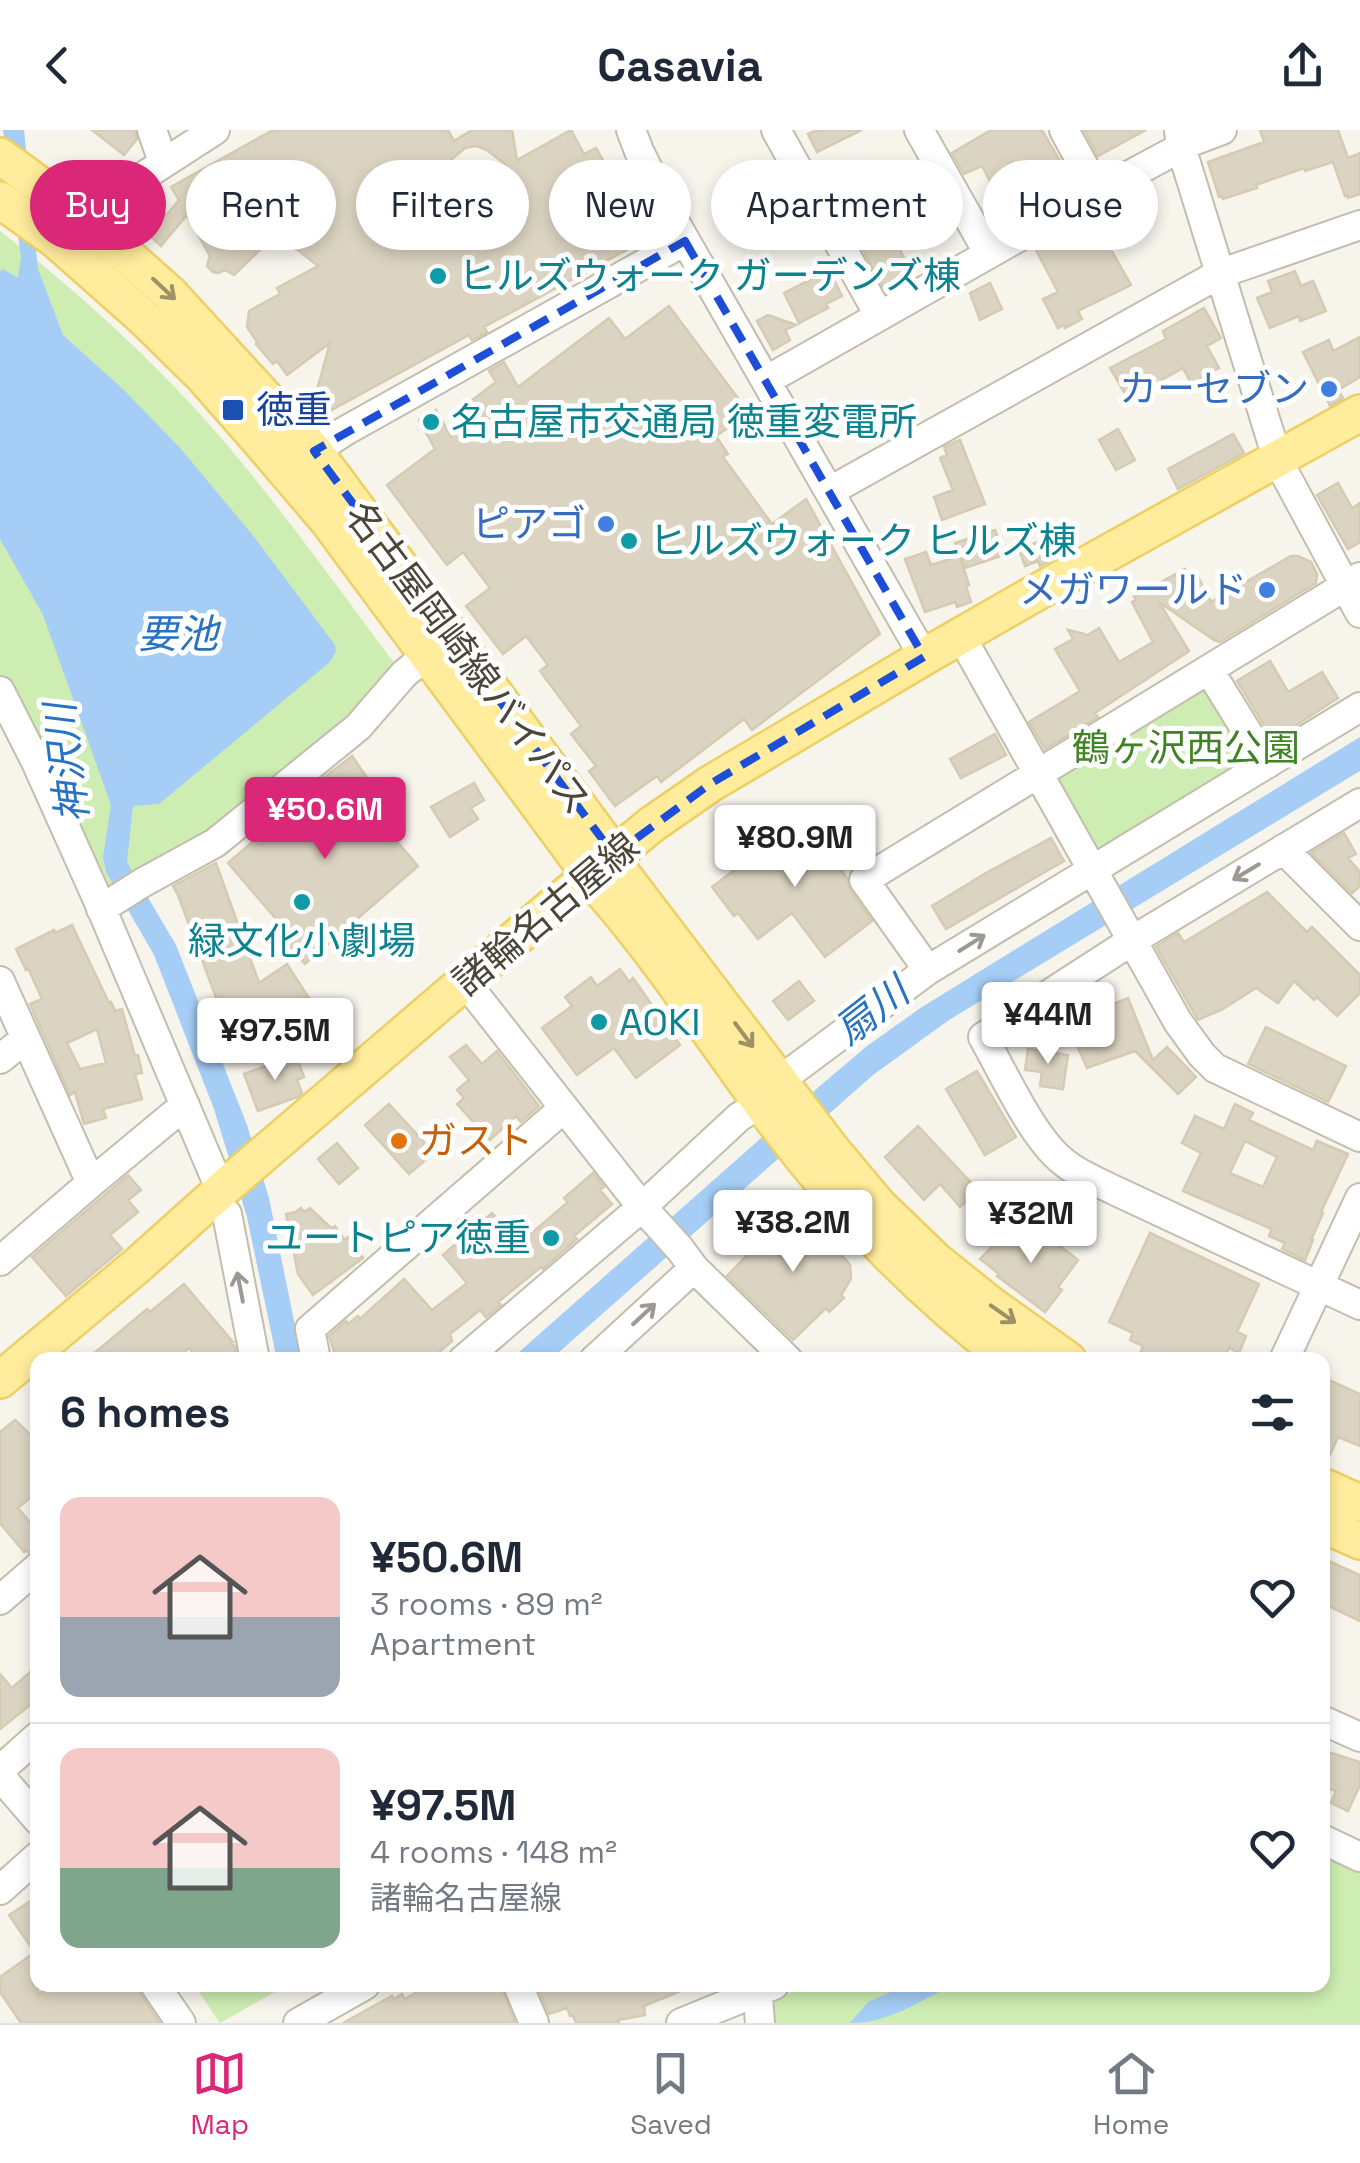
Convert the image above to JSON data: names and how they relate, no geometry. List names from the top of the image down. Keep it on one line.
{"streets":{"main road":["名古屋岡崎線バイパス","諸輪名古屋線"]},"crossings":[["名古屋岡崎線バイパス","諸輪名古屋線"]],"water":["要池","神沢川","扇川"],"parks":["鶴ヶ沢西公園"],"places":{"other":["ヒルズウォーク ガーデンズ棟","カーセブン","名古屋市交通局 徳重変電所","ピアゴ","ヒルズウォーク ヒルズ棟","メガワールド","緑文化小劇場","AOKI","ガスト","ユートピア徳重"],"transit":["徳重"]},"page":{"header":"Casavia","chip":["Buy","Rent","Filters","New","Apartment","House"],"price":["¥50.6M","¥80.9M","¥44M","¥97.5M","¥32M","¥38.2M"],"heading":"6 homes","list":[{"name":"¥50.6M","note":"3 rooms · 89 m² · Apartment"},{"name":"¥97.5M","note":"4 rooms · 148 m² · 諸輪名古屋線"}],"tabs":["Map","Saved","Home"]}}
